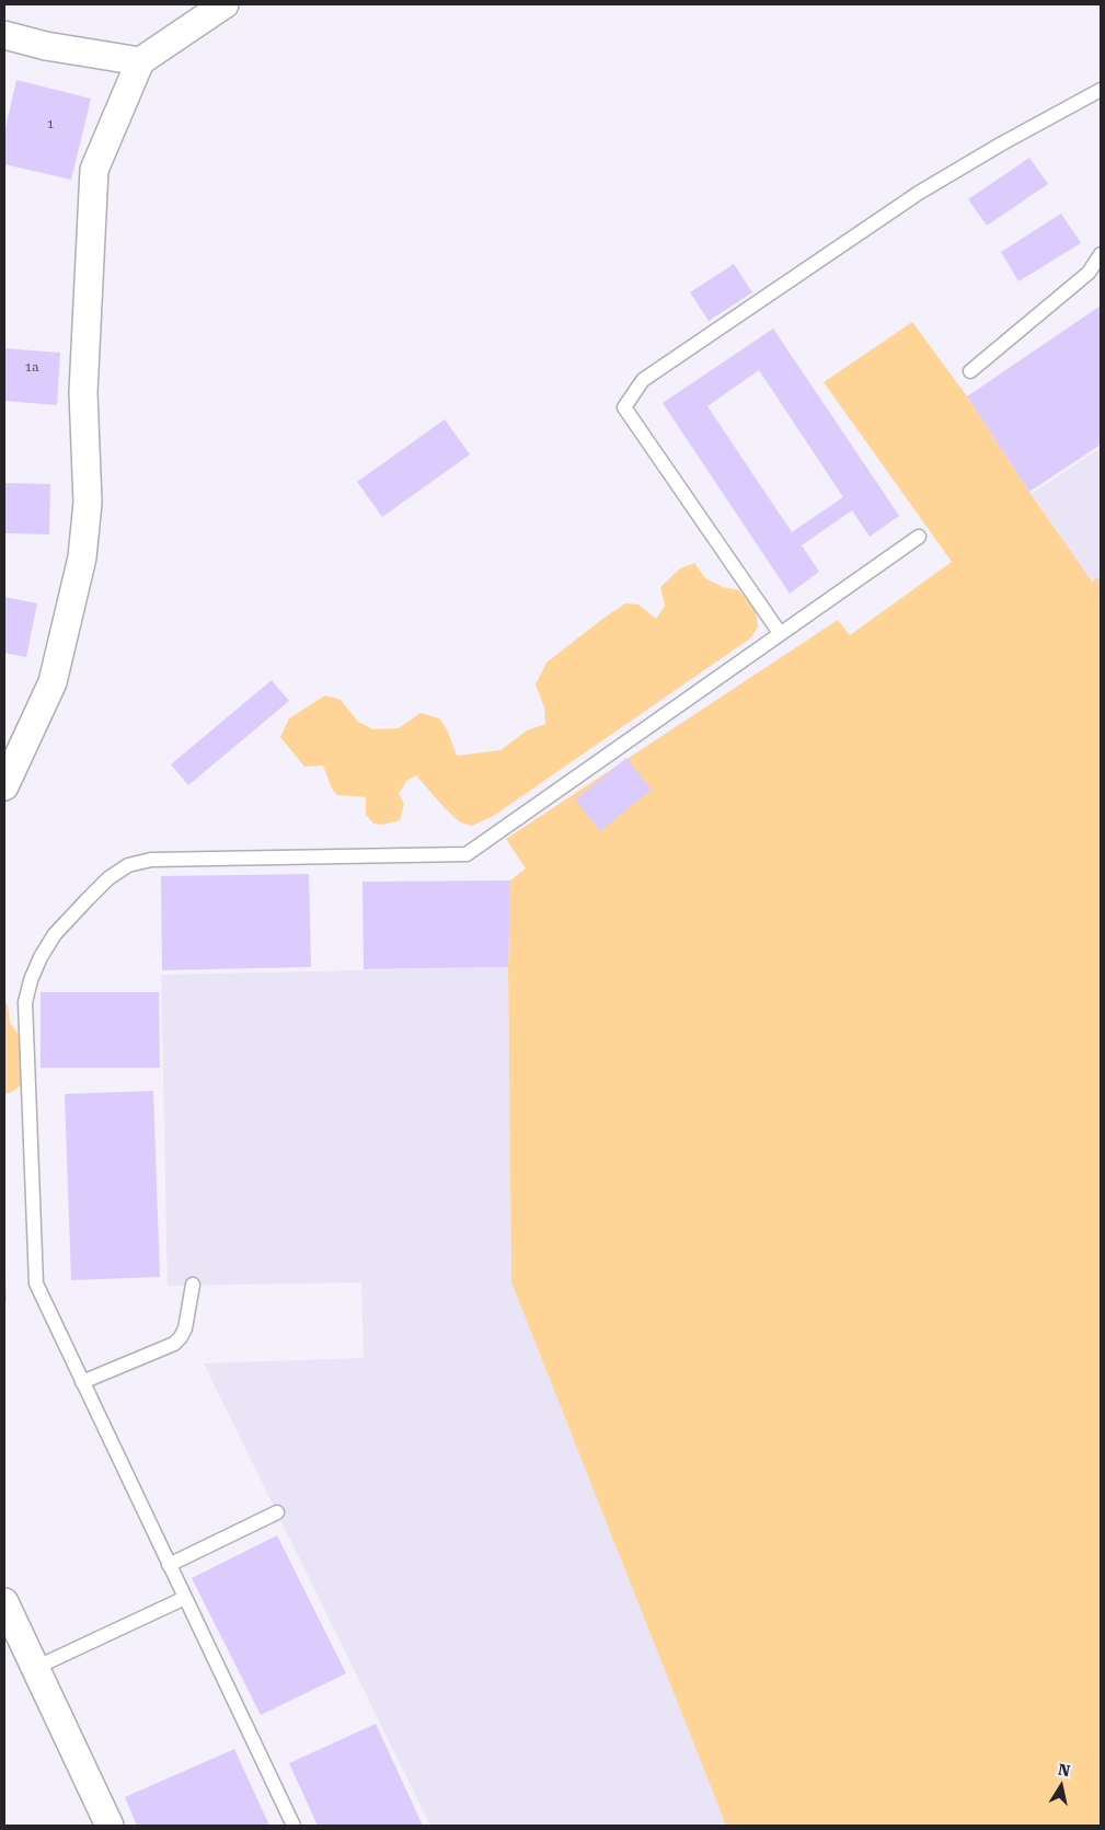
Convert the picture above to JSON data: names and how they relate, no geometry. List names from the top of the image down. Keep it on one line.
{"house_numbers":["1","1a"],"north":"top"}
